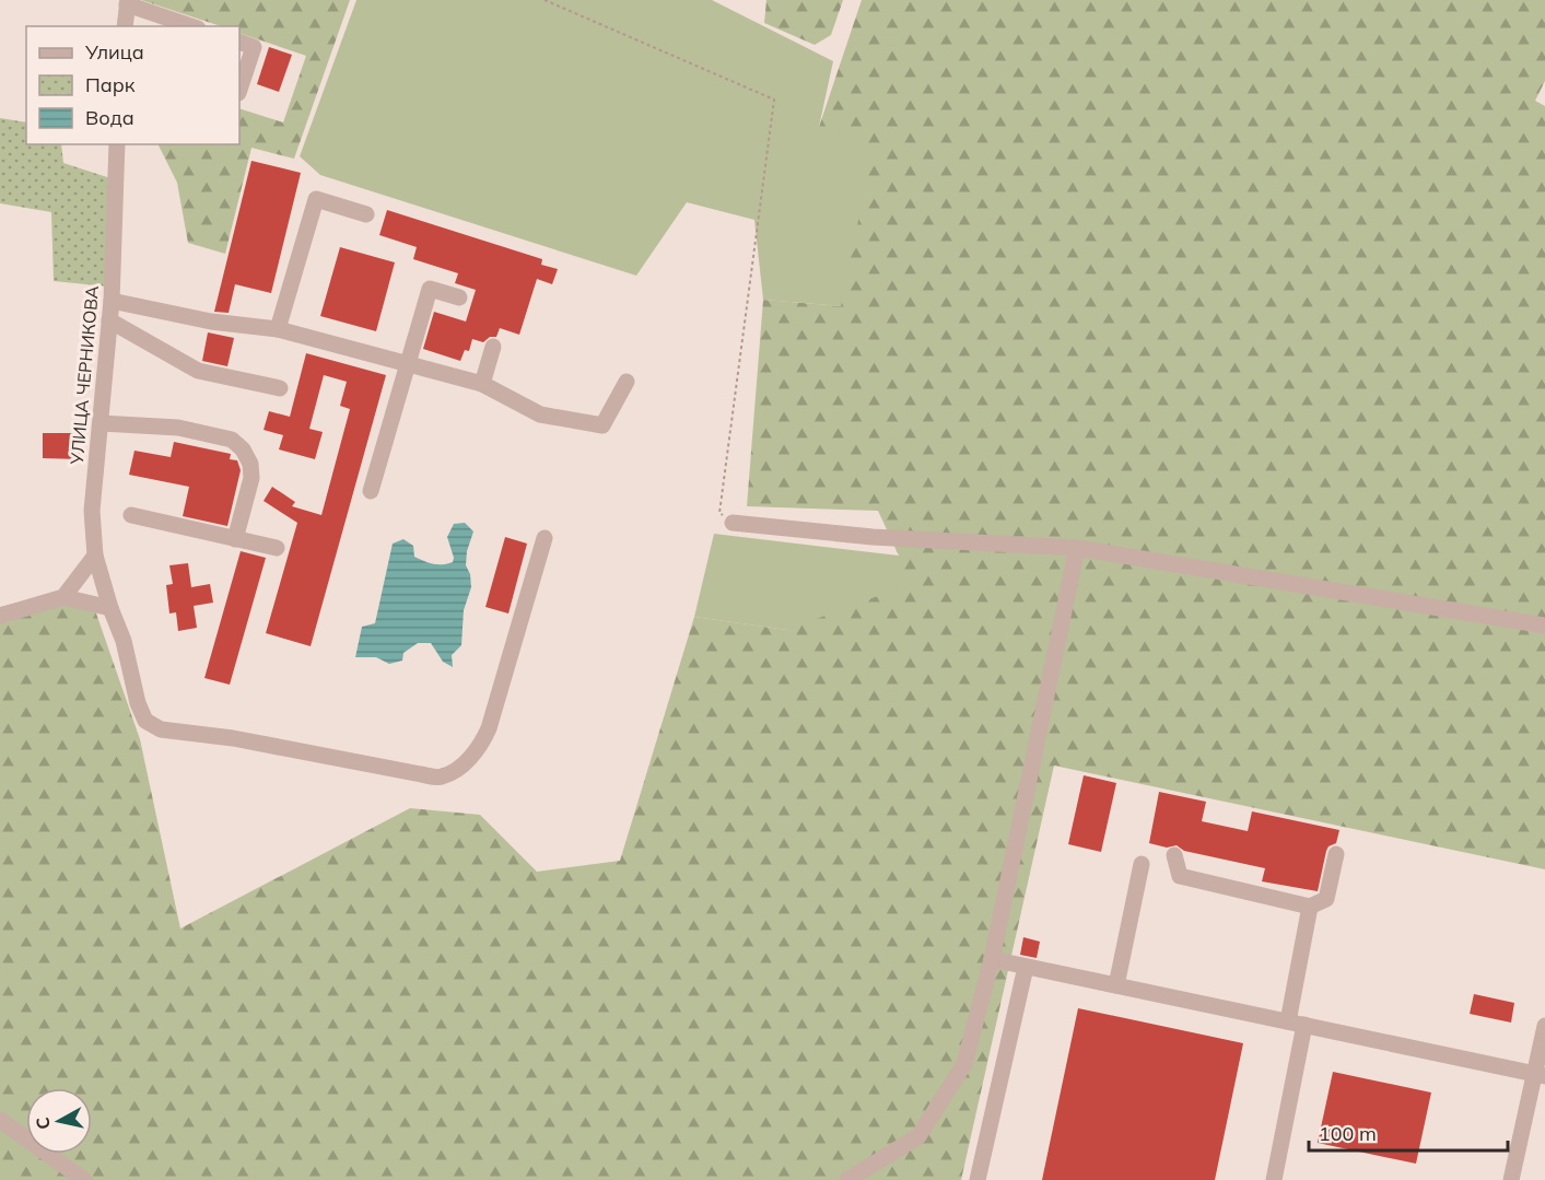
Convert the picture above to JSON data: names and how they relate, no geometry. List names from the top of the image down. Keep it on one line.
{"streets":{"street":["УЛИЦА ЧЕРНИКОВА"]},"legend":["Улица","Парк","Вода"],"scale_bar":"100 m","north":"left"}
